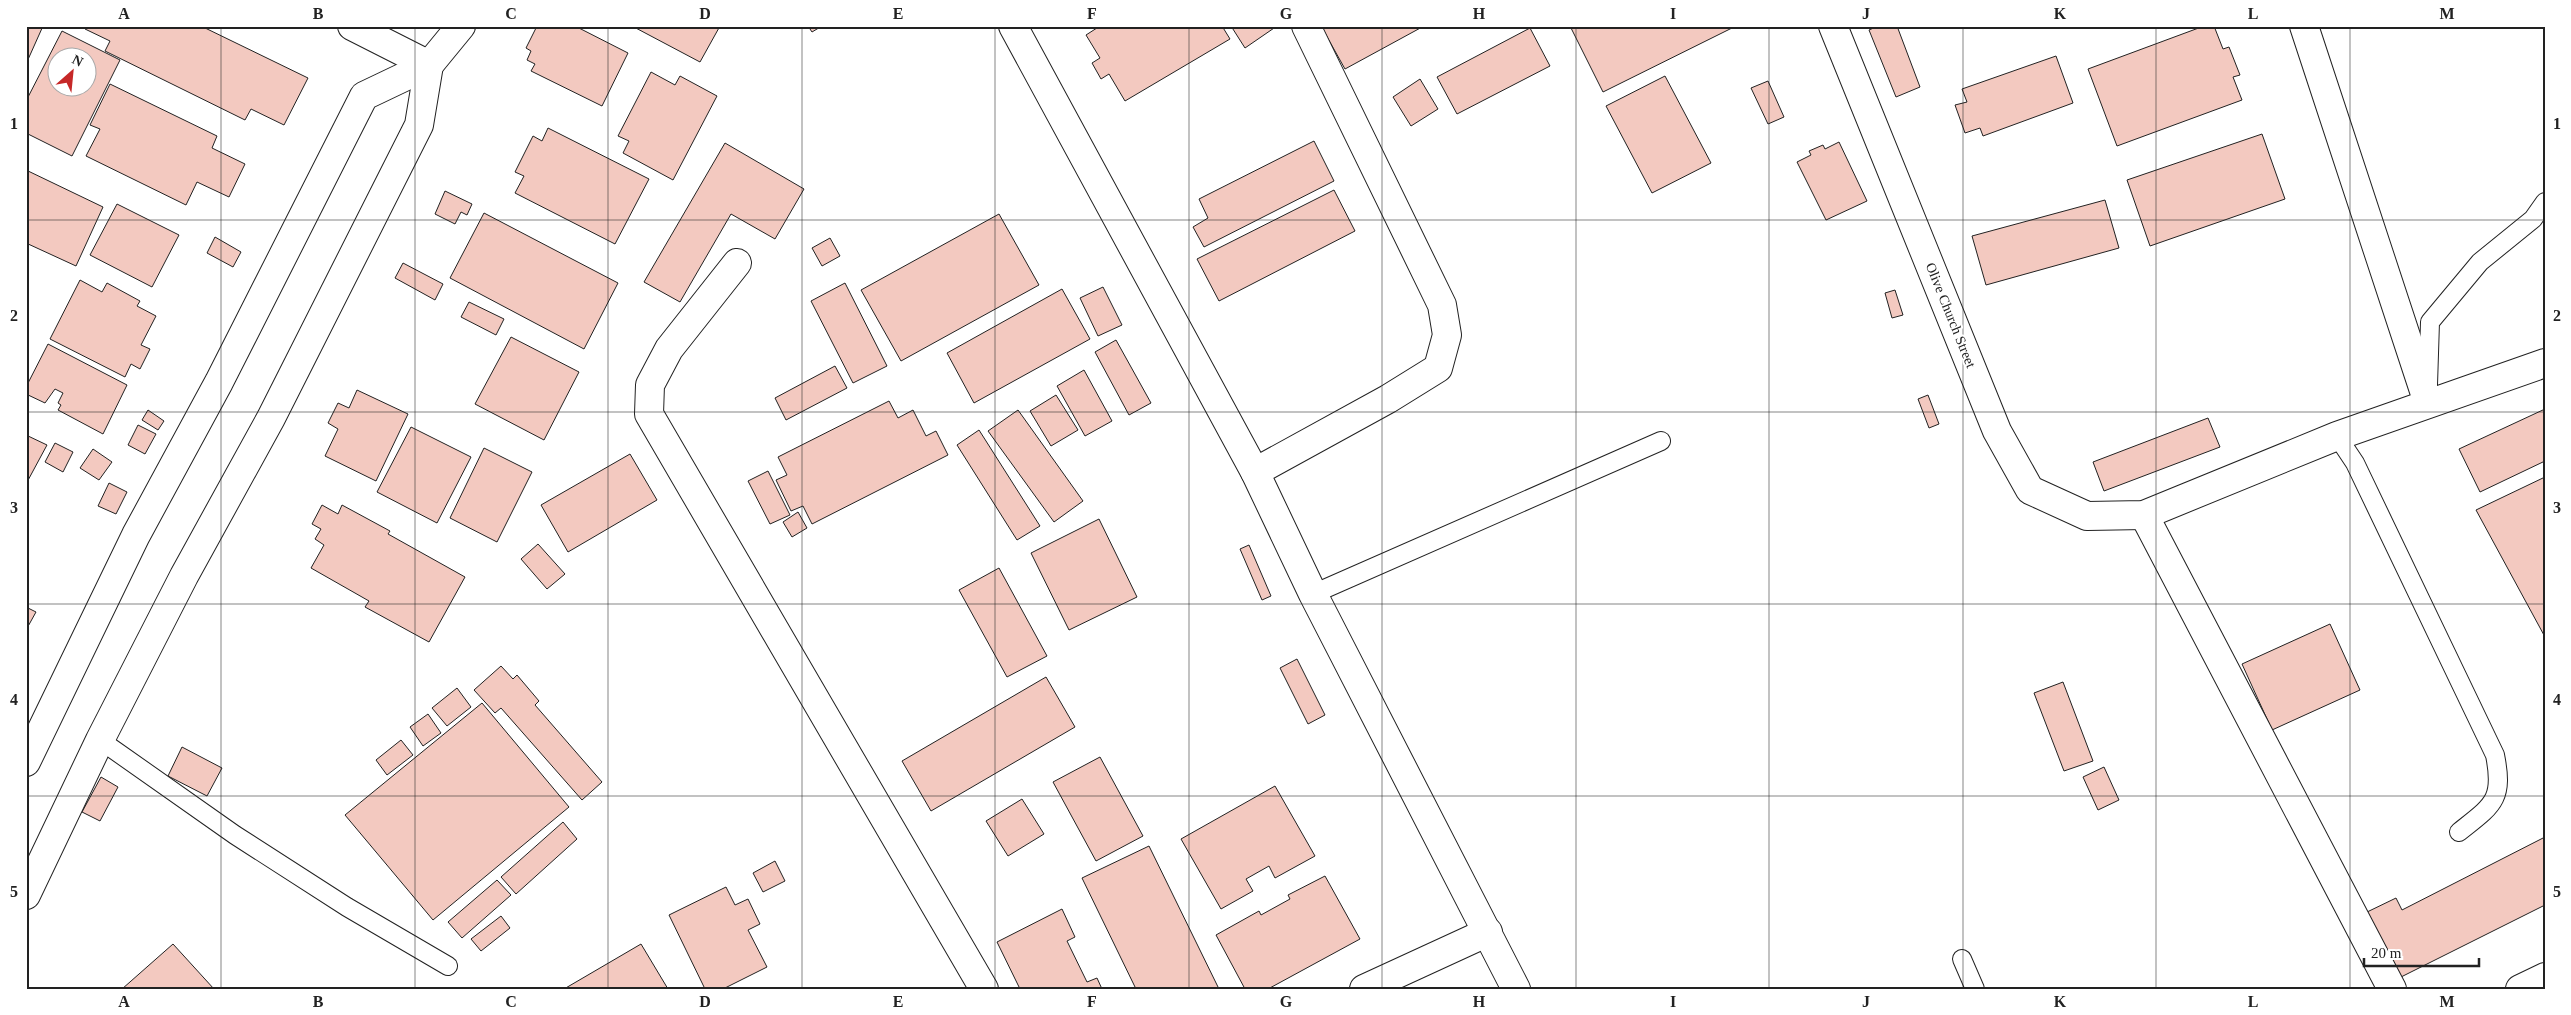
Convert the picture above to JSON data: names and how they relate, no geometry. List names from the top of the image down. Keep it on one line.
{"streets":{"street":["Olive Church Street"]},"scale_bar":"20 m","north":"top right","grid":{"columns":["A","B","C","D","E","F","G","H","I","J","K","L","M"],"rows":["1","2","3","4","5"]}}
